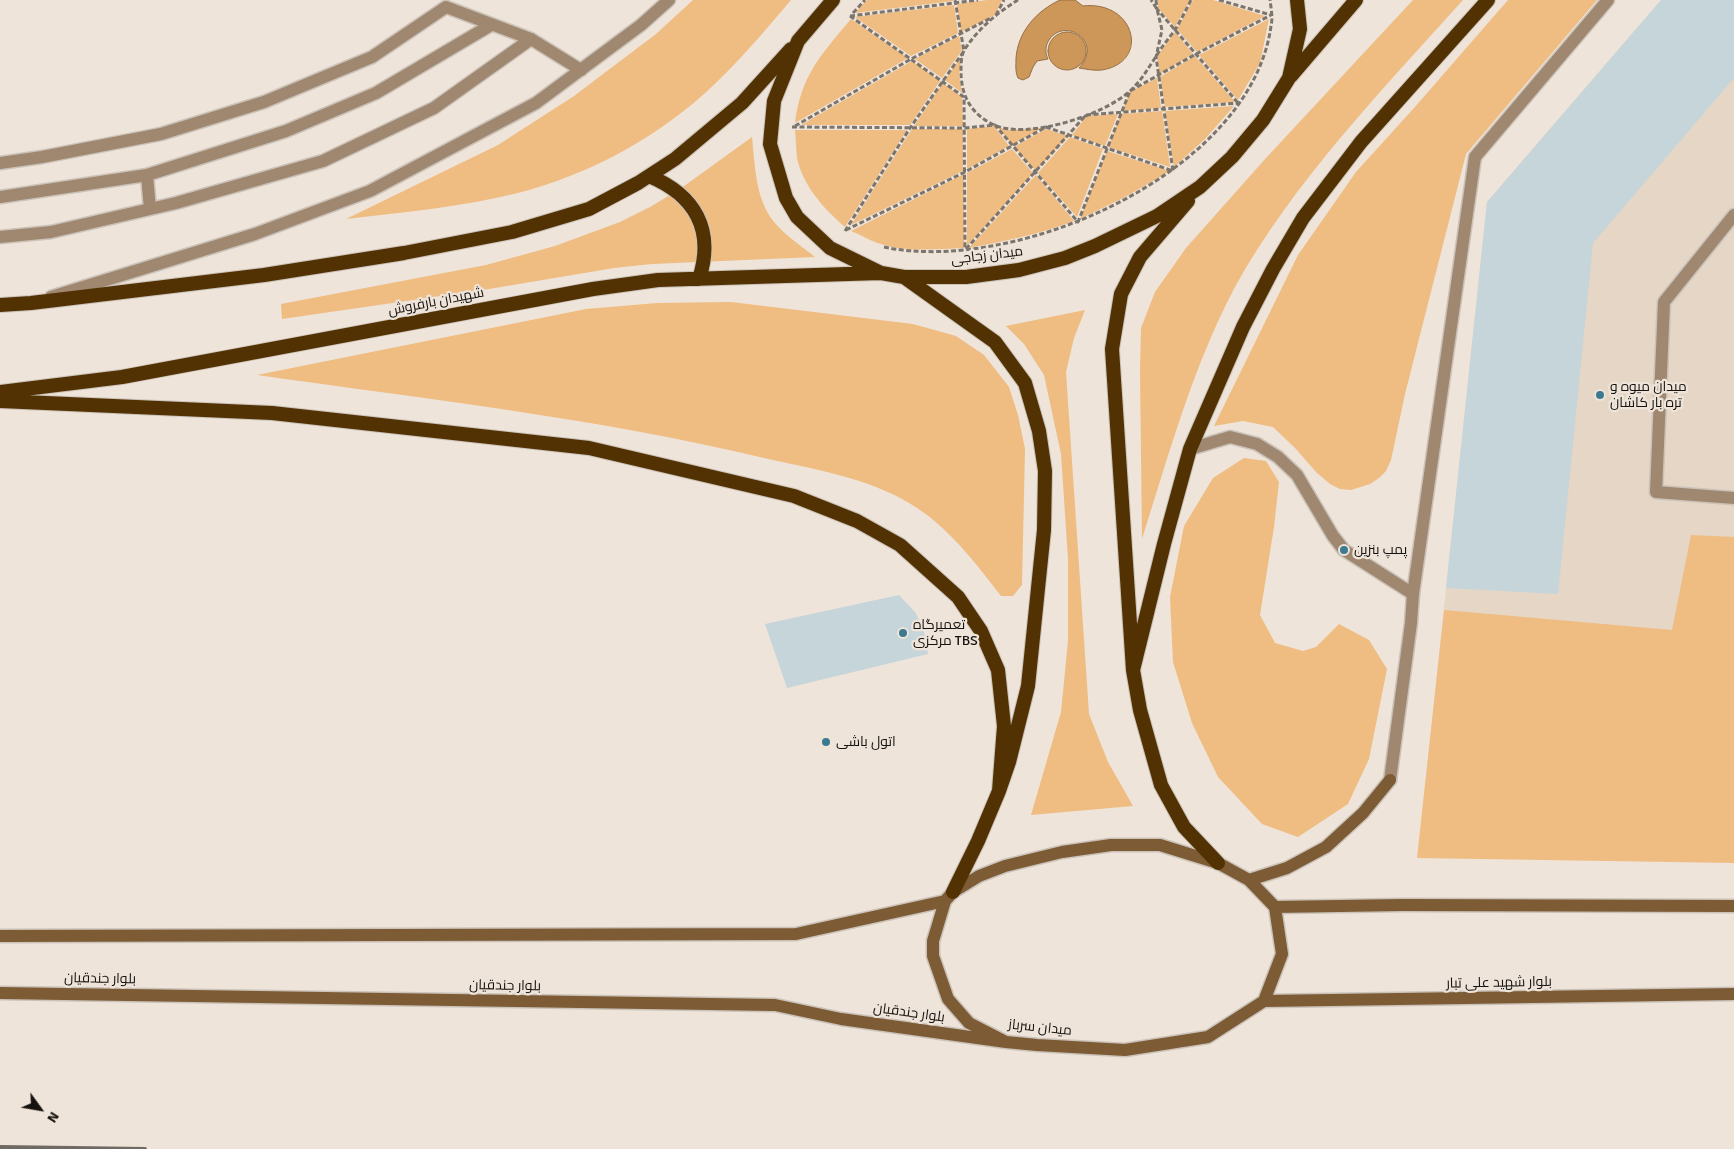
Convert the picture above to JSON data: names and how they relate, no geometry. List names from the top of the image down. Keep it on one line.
{"streets":{"highway":["میدان زجاجی","شهیدان بارفروش"],"main road":["بلوار جندقیان","بلوار شهید علی تبار","میدان سرباز"]},"crossings":[["میدان زجاجی","شهیدان بارفروش"],["بلوار جندقیان","میدان سرباز"],["بلوار شهید علی تبار","میدان سرباز"]],"places":["میدان میوه و تره بار کاشان","پمپ بنزین","تعمیرگاه مرکزی TBS","اتول باشی"],"north":"bottom right"}
